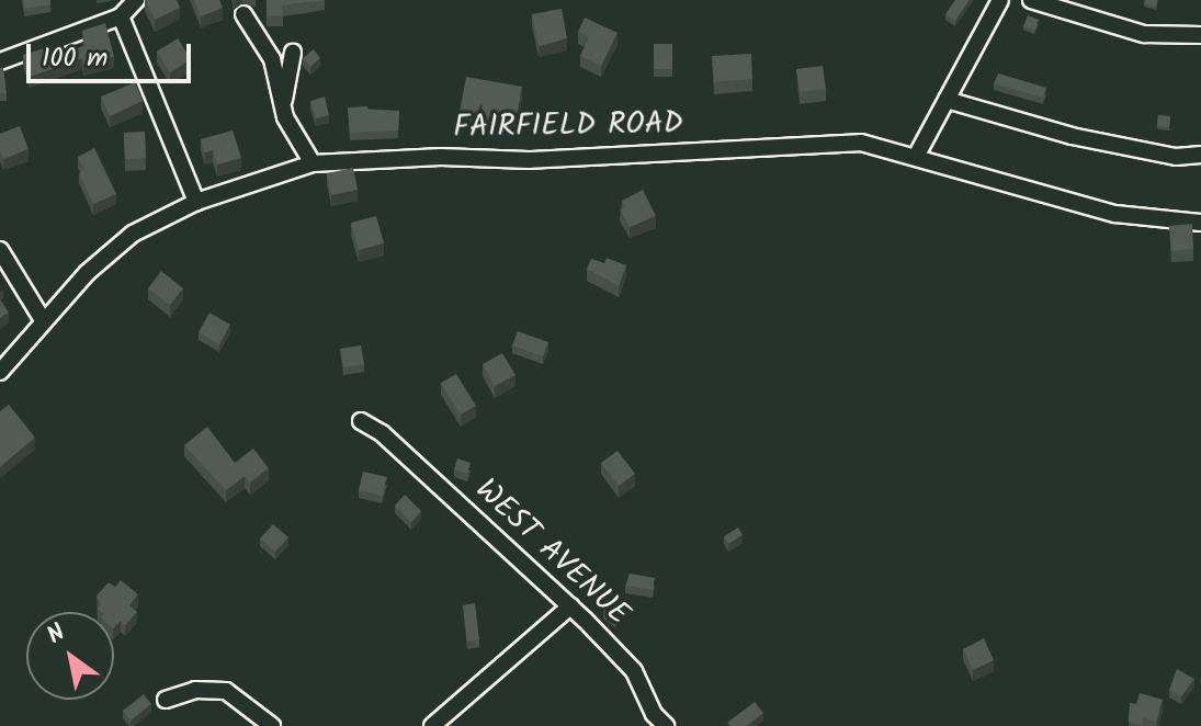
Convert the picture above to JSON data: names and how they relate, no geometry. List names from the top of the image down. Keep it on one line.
{"streets":{"street":["FAIRFIELD ROAD","WEST AVENUE"]},"scale_bar":"100 m","north":"top left"}
